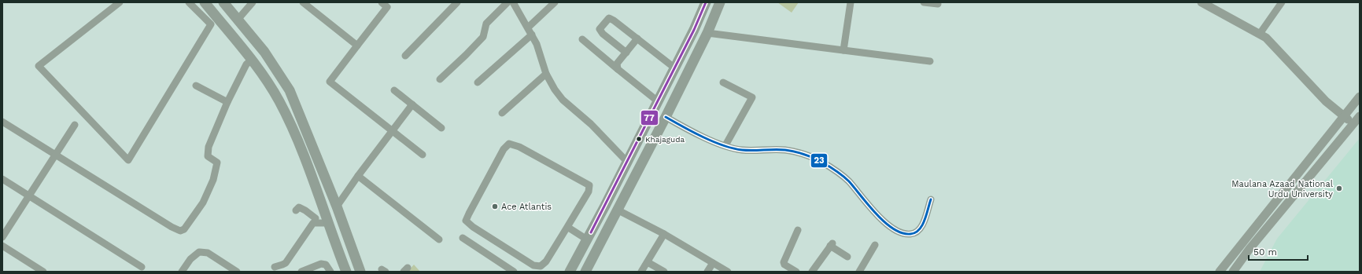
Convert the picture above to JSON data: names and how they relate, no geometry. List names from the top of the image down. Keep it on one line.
{"places":["Khajaguda","Maulana Azaad National Urdu University","Ace Atlantis"],"lines":["transit line 77","transit line 23"],"scale_bar":"50 m"}
